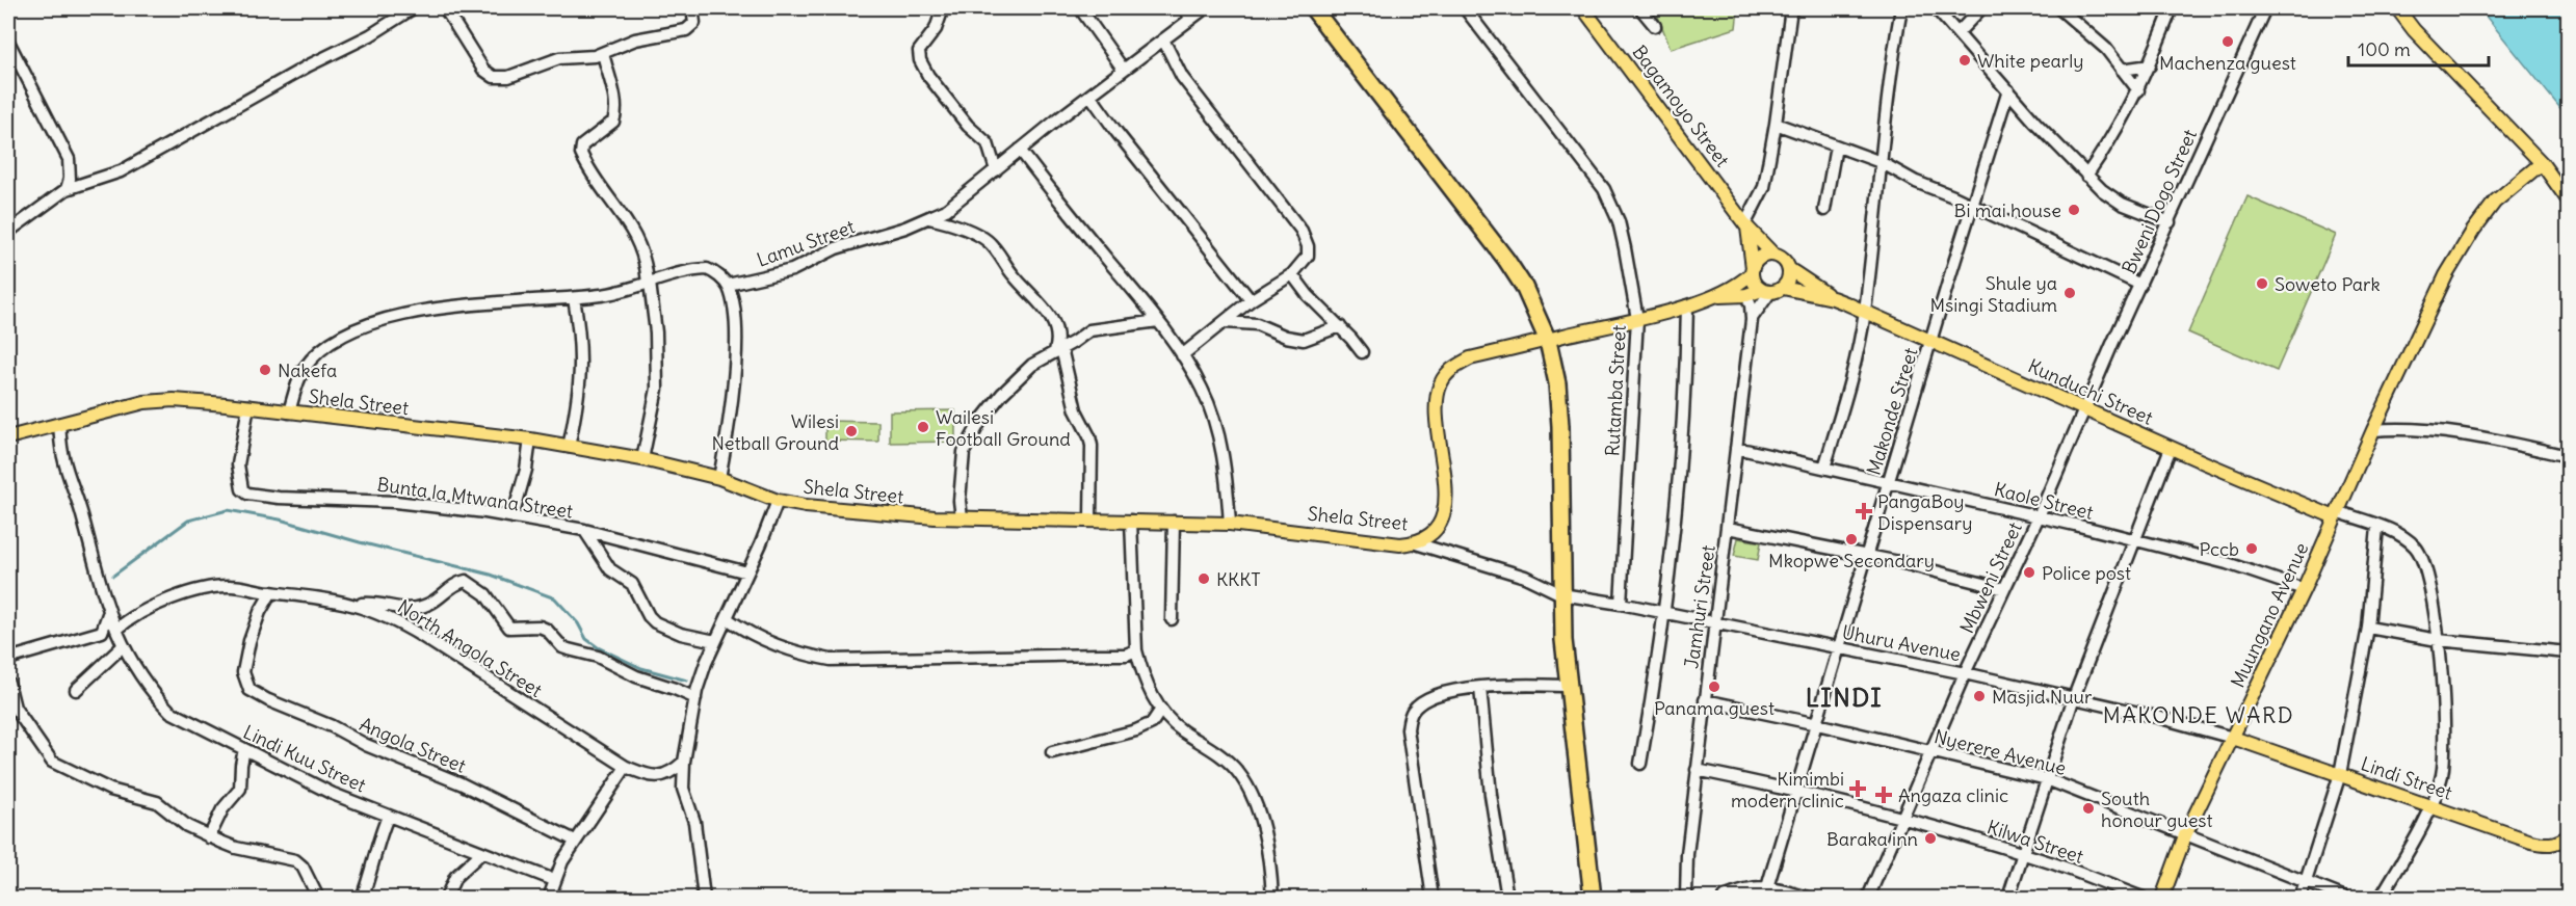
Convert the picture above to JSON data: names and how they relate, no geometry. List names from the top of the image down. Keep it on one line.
{"streets":{"main road":["Bagamoyo Street","Kunduchi Street","Shela Street","Muungano Avenue","Lindi Street"],"street":["Bweni Dogo Street","Lamu Street","Rutamba Street","Makonde Street","Bunta la Mtwana Street","Kaole Street","Mbweni Street","Jamhuri Street","Uhuru Avenue","North Angola Street","Angola Street","Nyerere Avenue","Lindi Kuu Street","Kilwa Street"]},"crossings":[["Bweni Dogo Street","Kunduchi Street"],["Bweni Dogo Street","Mbweni Street"],["Rutamba Street","Shela Street"],["Rutamba Street","Uhuru Avenue"],["Kunduchi Street","Makonde Street"],["Kunduchi Street","Mbweni Street"],["Kunduchi Street","Muungano Avenue"],["Kunduchi Street","Lindi Street"],["Shela Street","Bunta la Mtwana Street"],["Shela Street","Uhuru Avenue"],["Shela Street","Lindi Kuu Street"],["Makonde Street","Kaole Street"],["Makonde Street","Uhuru Avenue"],["Makonde Street","Nyerere Avenue"],["Makonde Street","Kilwa Street"],["Kaole Street","Mbweni Street"],["Kaole Street","Jamhuri Street"],["Kaole Street","Muungano Avenue"],["Mbweni Street","Uhuru Avenue"],["Mbweni Street","Nyerere Avenue"],["Mbweni Street","Kilwa Street"],["Jamhuri Street","Uhuru Avenue"],["Jamhuri Street","Nyerere Avenue"],["Jamhuri Street","Kilwa Street"],["Muungano Avenue","Uhuru Avenue"],["Muungano Avenue","Nyerere Avenue"],["Muungano Avenue","Lindi Street"],["Uhuru Avenue","Lindi Street"],["North Angola Street","Angola Street"],["North Angola Street","Lindi Kuu Street"]],"districts":["LINDI","MAKONDE WARD"],"places":{"other":["Machenza guest","White pearly","Bi mai house","Soweto Park","Shule ya Msingi Stadium","Nakefa","Wailesi Football Ground","Wilesi Netball Ground","Mkopwe Secondary","Pccb","Police post","KKKT","Panama guest","Masjid Nuur","South honour guest","Baraka inn"],"health":["PangaBoy Dispensary","Kimimbi modern clinic","Angaza clinic"]},"scale_bar":"100 m"}
